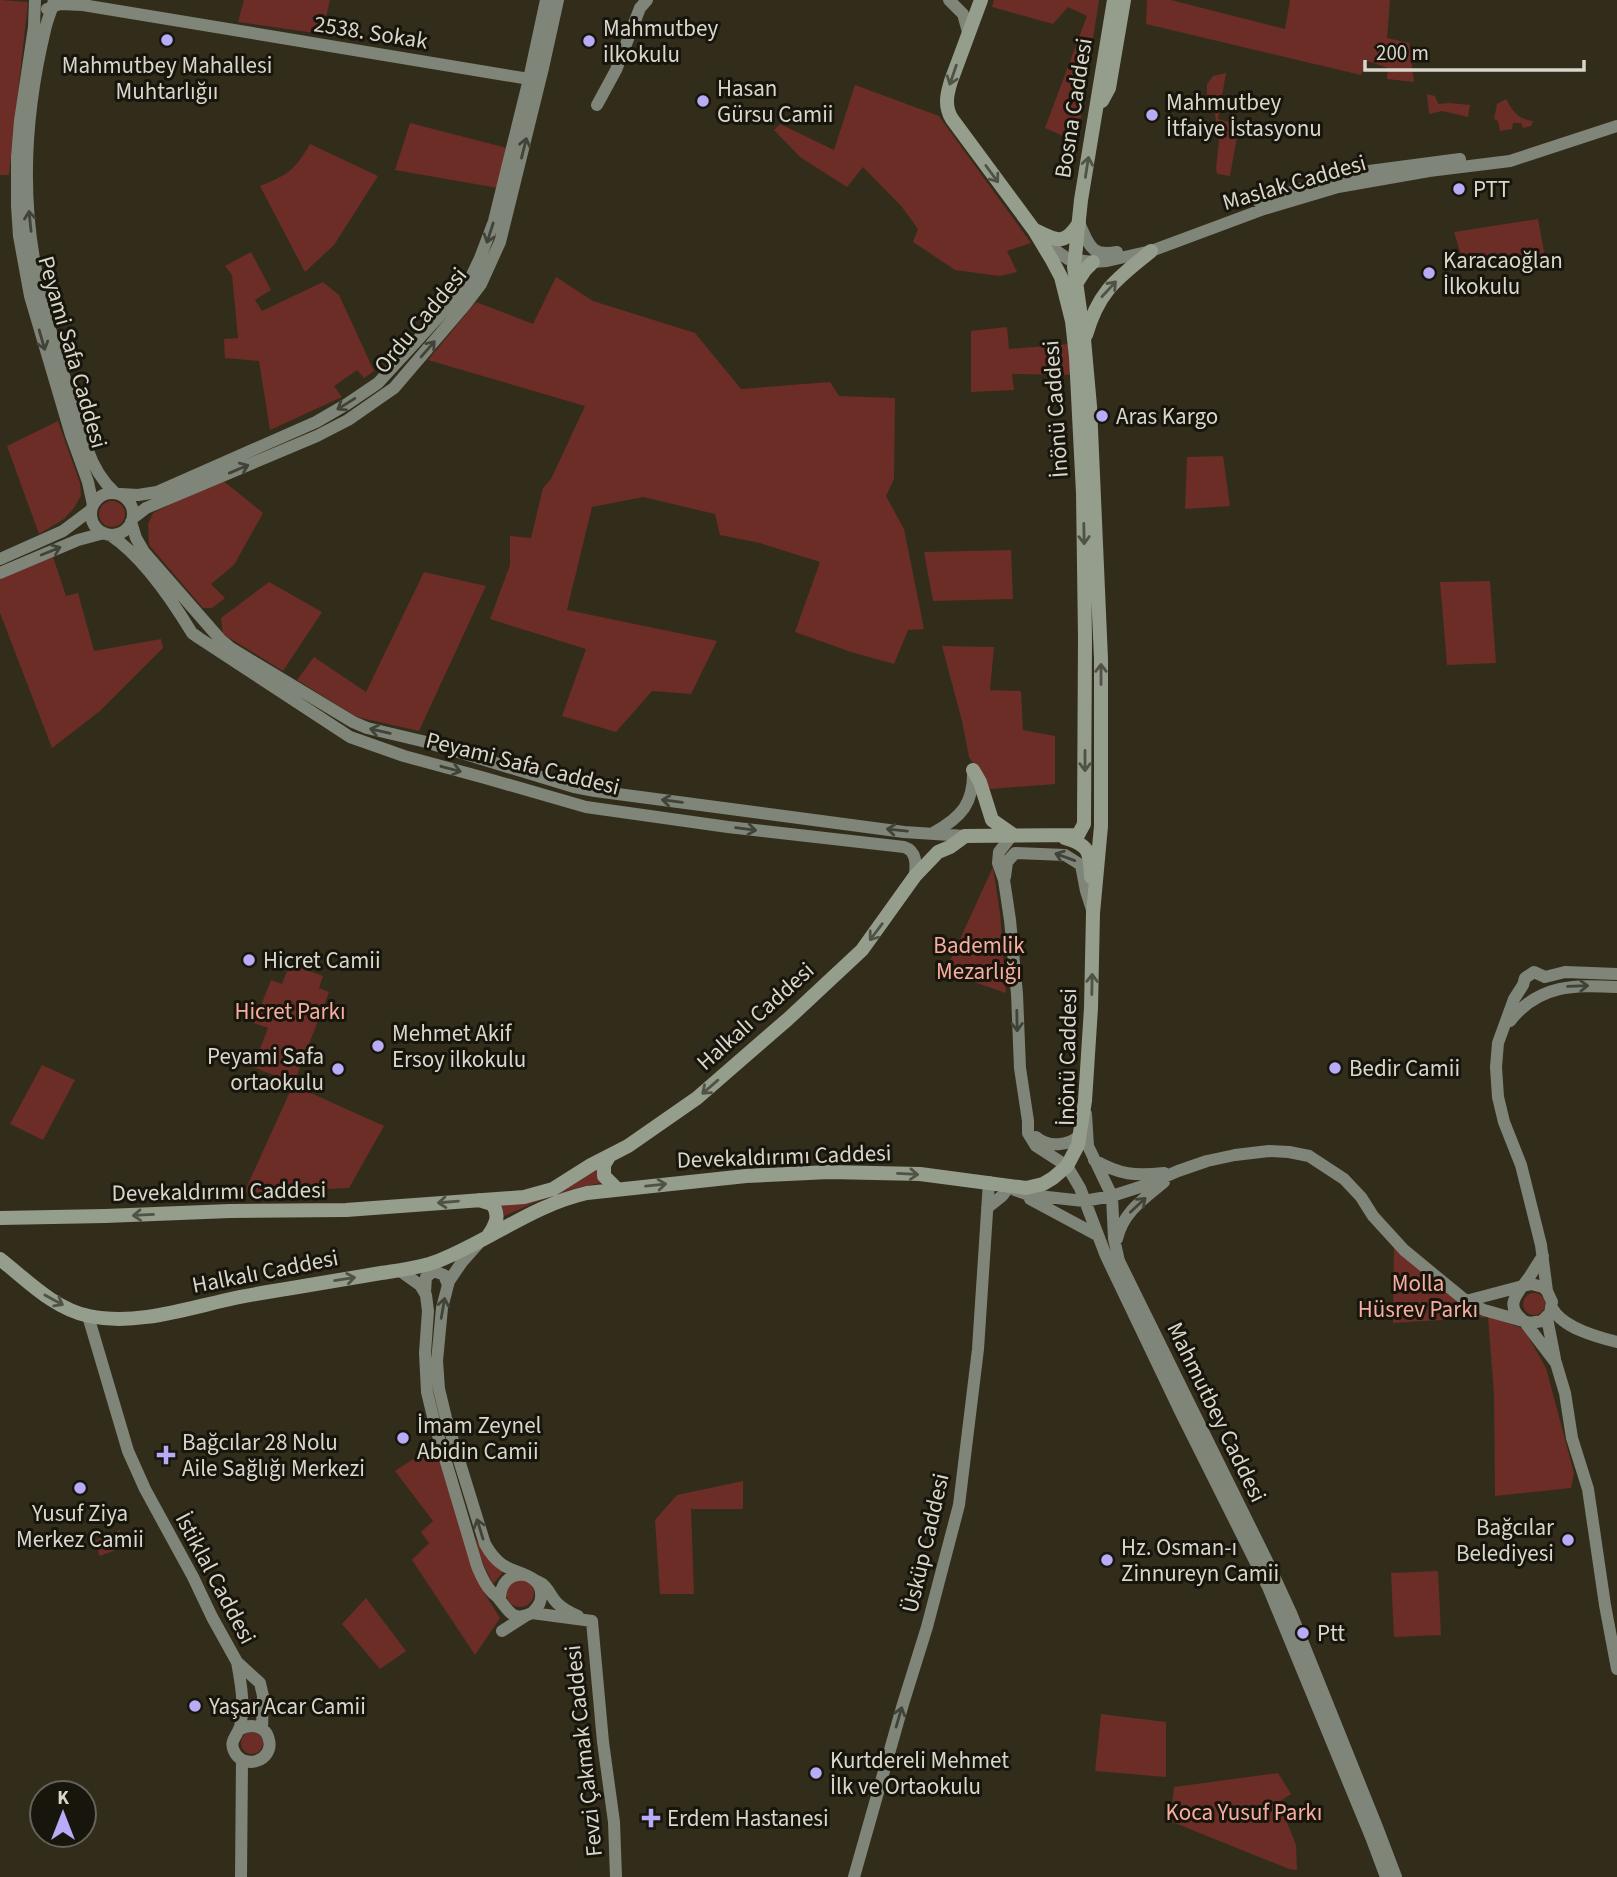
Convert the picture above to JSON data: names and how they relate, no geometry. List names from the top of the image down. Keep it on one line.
{"streets":{"main road":["2538. Sokak","Bosna Caddesi","Maslak Caddesi","Ordu Caddesi","Peyami Safa Caddesi","İnönü Caddesi","Halkalı Caddesi","Devekaldırımı Caddesi","Mahmutbey Caddesi","Üsküp Caddesi","İstiklal Caddesi","Fevzi Çakmak Caddesi"]},"crossings":[["2538. Sokak","Ordu Caddesi"],["Bosna Caddesi","Maslak Caddesi"],["Bosna Caddesi","İnönü Caddesi"],["Maslak Caddesi","İnönü Caddesi"],["Ordu Caddesi","Peyami Safa Caddesi"],["Peyami Safa Caddesi","İnönü Caddesi"],["Peyami Safa Caddesi","Halkalı Caddesi"],["İnönü Caddesi","Devekaldırımı Caddesi"],["İnönü Caddesi","Mahmutbey Caddesi"],["Halkalı Caddesi","Devekaldırımı Caddesi"],["Halkalı Caddesi","İstiklal Caddesi"],["Devekaldırımı Caddesi","Mahmutbey Caddesi"],["Devekaldırımı Caddesi","Üsküp Caddesi"]],"one_way":["Bosna Caddesi","Üsküp Caddesi"],"parks":["Bademlik Mezarlığı","Hicret Parkı","Molla Hüsrev Parkı","Koca Yusuf Parkı"],"places":{"other":["Mahmutbey Mahallesi Muhtarlığıı","Mahmutbey ilkokulu","Hasan Gürsu Camii","Mahmutbey İtfaiye İstasyonu","PTT","Karacaoğlan İlkokulu","Aras Kargo","Hicret Camii","Mehmet Akif Ersoy ilkokulu","Bedir Camii","Peyami Safa ortaokulu","İmam Zeynel Abidin Camii","Yusuf Ziya Merkez Camii","Bağcılar Belediyesi","Hz. Osman-ı Zinnureyn Camii","Ptt","Yaşar Acar Camii","Kurtdereli Mehmet İlk ve Ortaokulu"],"health":["Bağcılar 28 Nolu Aile Sağlığı Merkezi","Erdem Hastanesi"]},"scale_bar":"200 m","north":"top"}
